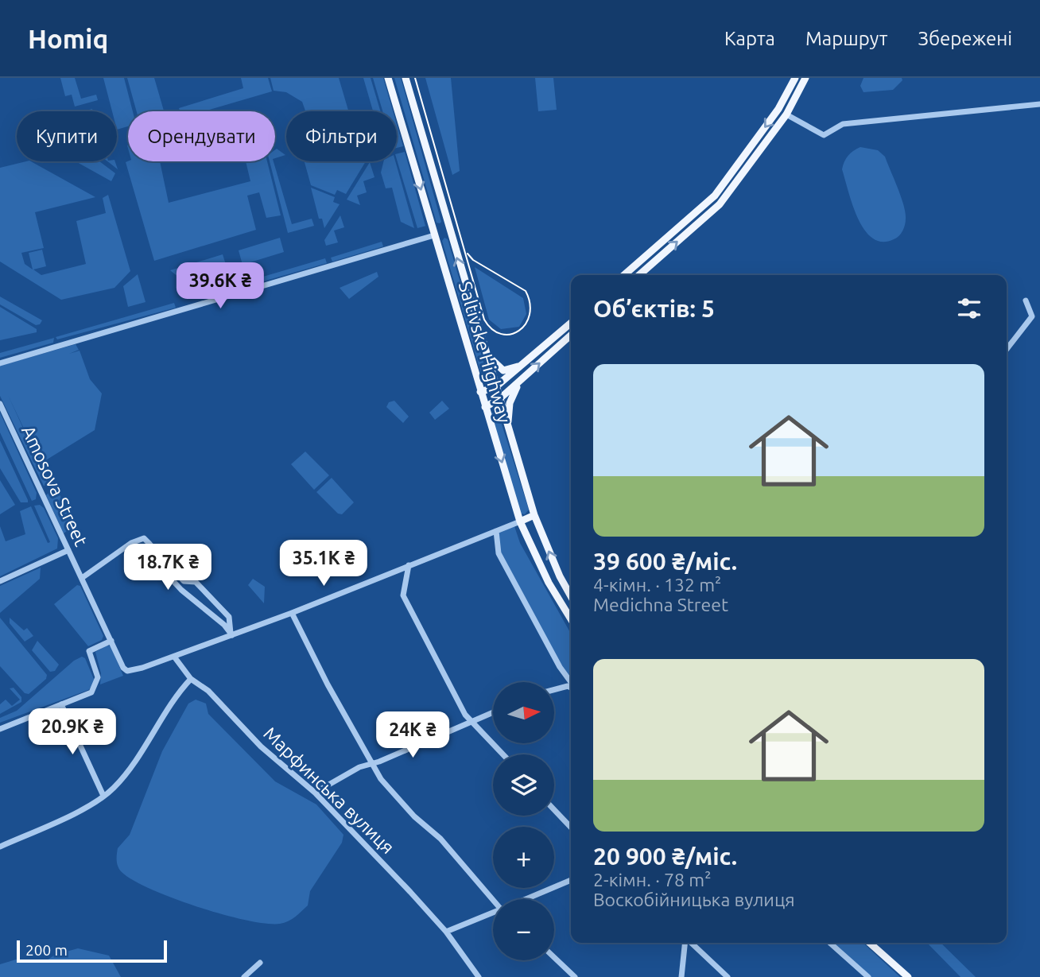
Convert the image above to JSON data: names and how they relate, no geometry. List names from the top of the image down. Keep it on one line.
{"streets":{"main road":["Saltivske Highway"],"street":["Amosova Street","Марфинська вулиця"]},"crossings":[["Amosova Street","Марфинська вулиця"]],"scale_bar":"200 m","north":"right","page":{"header":"Homiq","nav":["Карта","Маршрут","Збережені"],"chip":["Купити","Орендувати","Фільтри"],"price":["39.6K ₴","35.1K ₴","18.7K ₴","20.9K ₴","24K ₴"],"heading":"Об’єктів: 5","list":[{"name":"39 600 ₴/міс.","note":"4-кімн. · 132 m² · Medichna Street"},{"name":"20 900 ₴/міс.","note":"2-кімн. · 78 m² · Воскобійницька вулиця"}],"map_buttons":["+","−"],"scale":"200 m"}}
